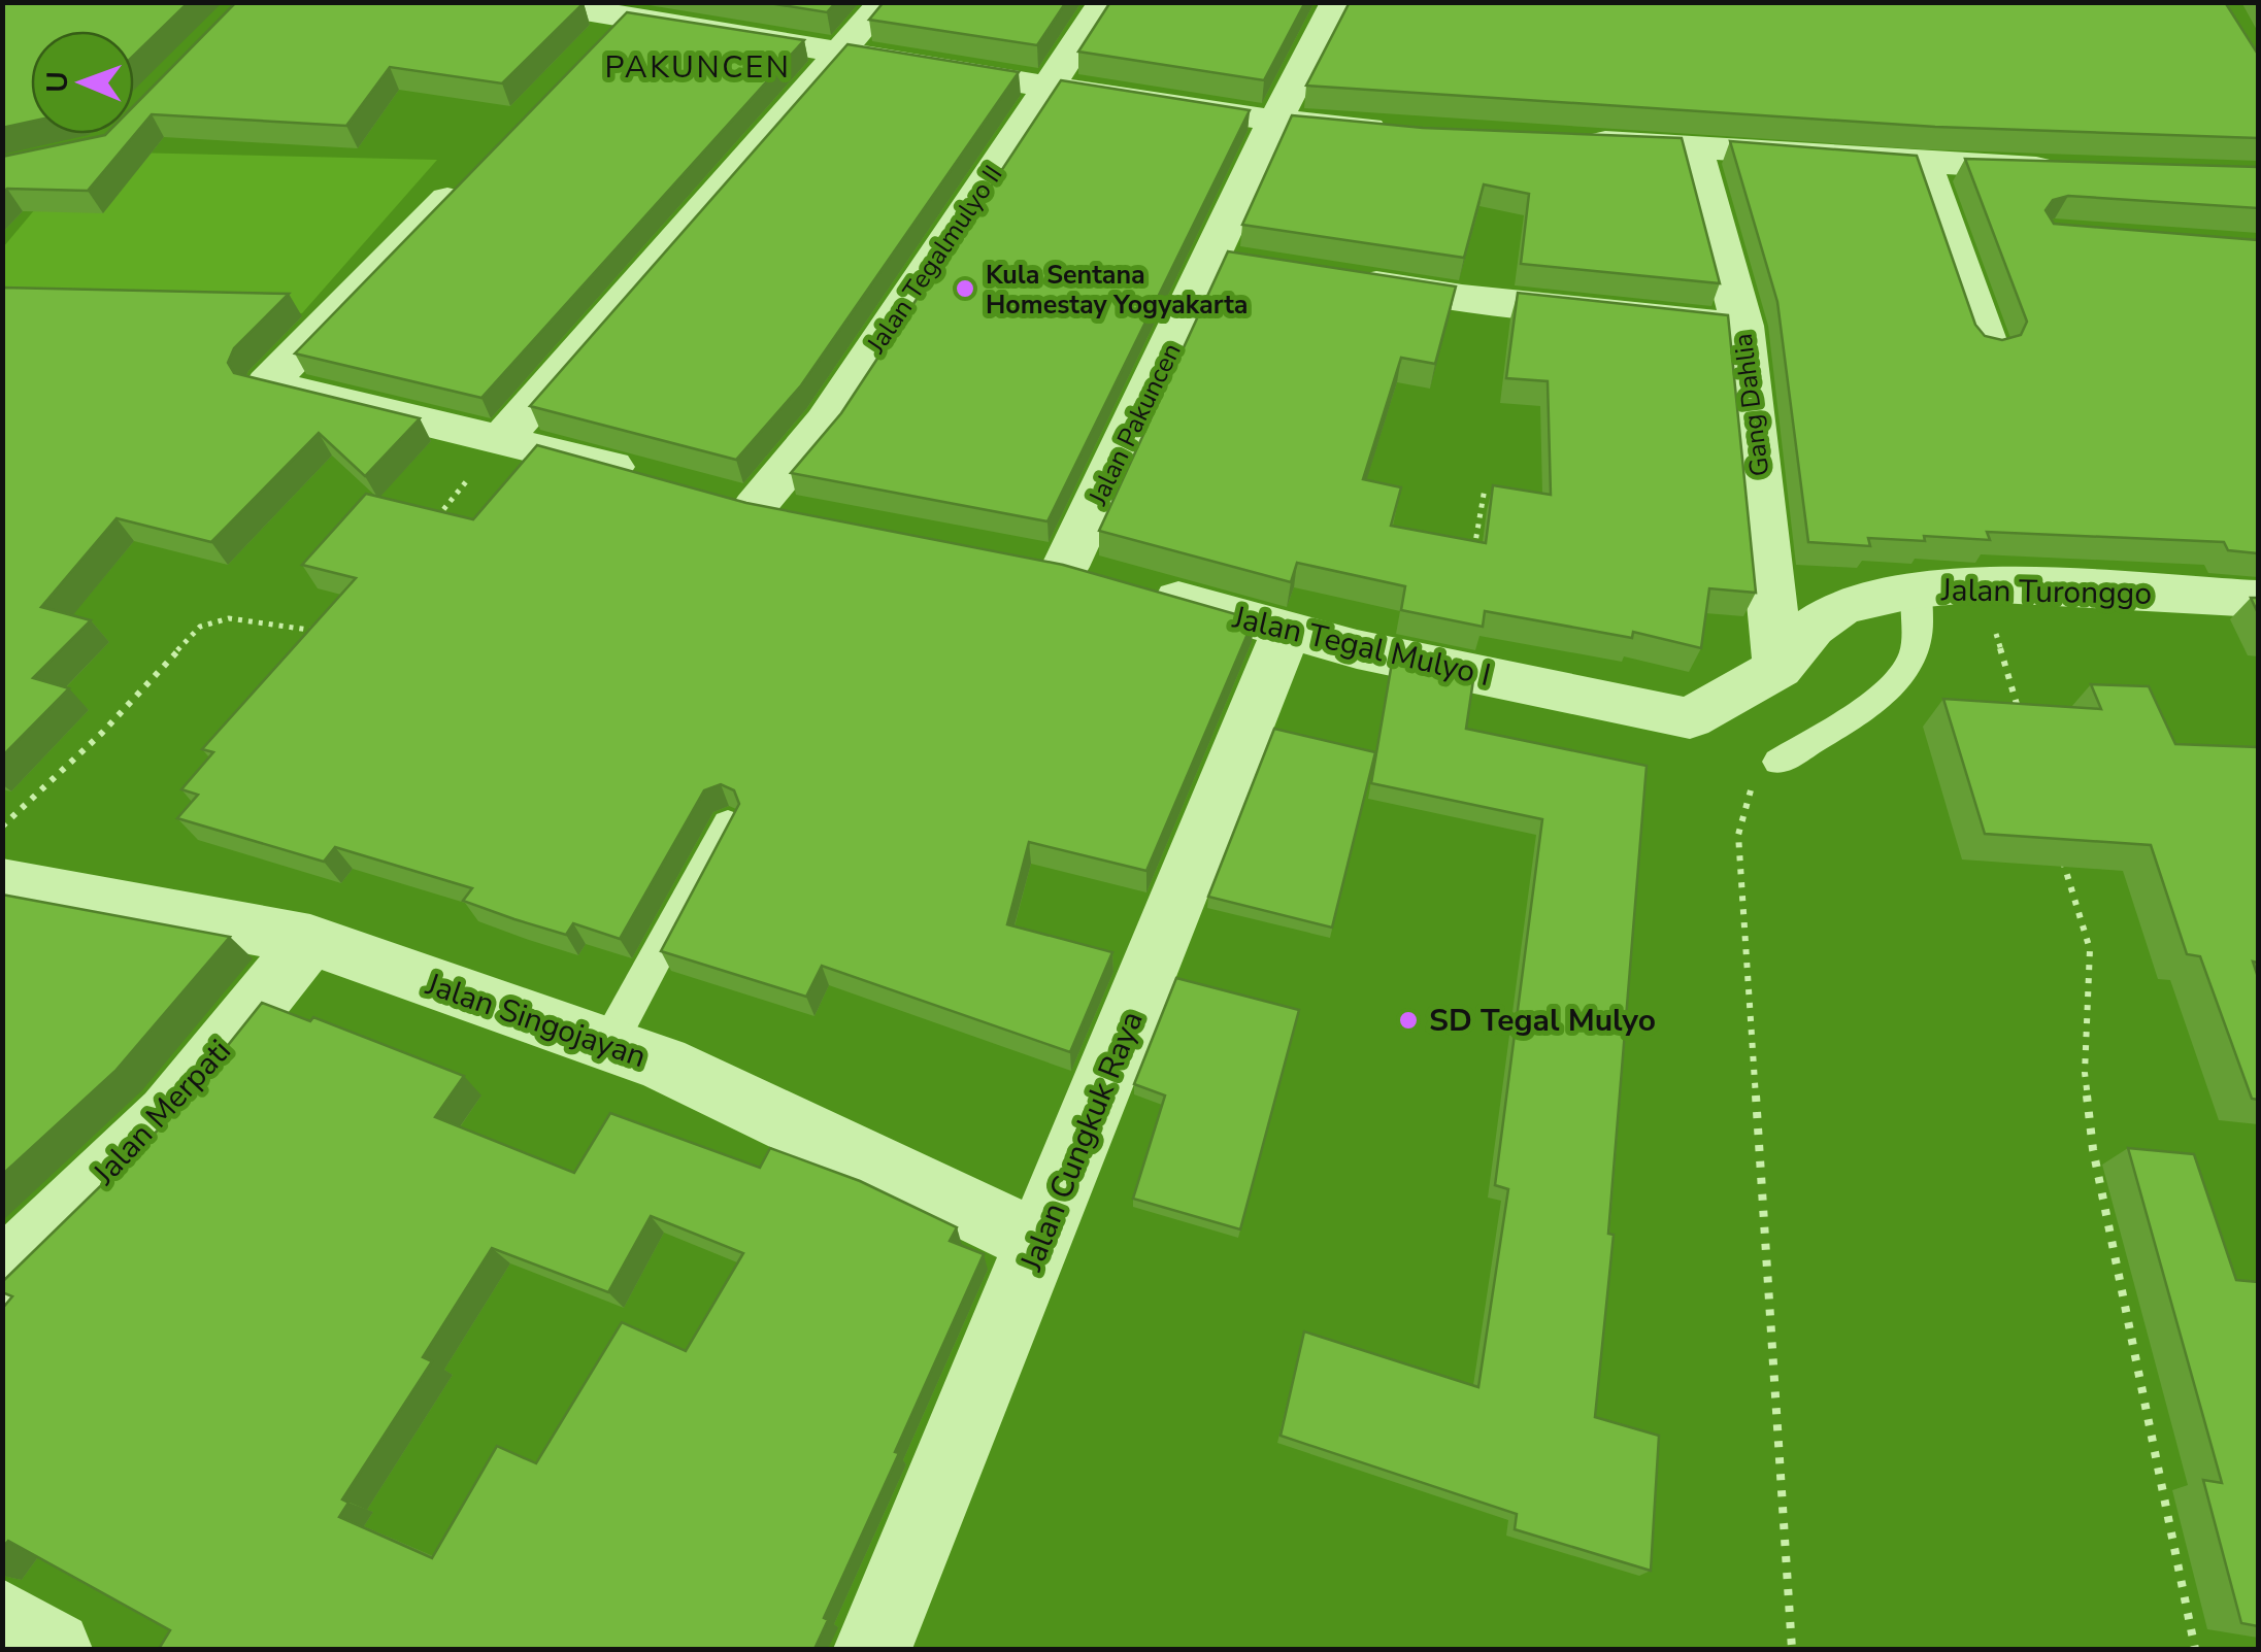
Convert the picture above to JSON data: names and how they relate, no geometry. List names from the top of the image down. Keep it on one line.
{"streets":{"street":["Jalan Tegalmulyo II","Gang Dahlia","Jalan Pakuncen","Jalan Turonggo","Jalan Tegal Mulyo I","Jalan Singojayan","Jalan Merpati","Jalan Cungkuk Raya"]},"crossings":[["Gang Dahlia","Jalan Turonggo"],["Jalan Pakuncen","Jalan Tegal Mulyo I"],["Jalan Turonggo","Jalan Tegal Mulyo I"],["Jalan Tegal Mulyo I","Jalan Cungkuk Raya"],["Jalan Singojayan","Jalan Merpati"],["Jalan Singojayan","Jalan Cungkuk Raya"]],"districts":["PAKUNCEN"],"places":["Kula Sentana Homestay Yogyakarta","SD Tegal Mulyo"],"north":"left"}
